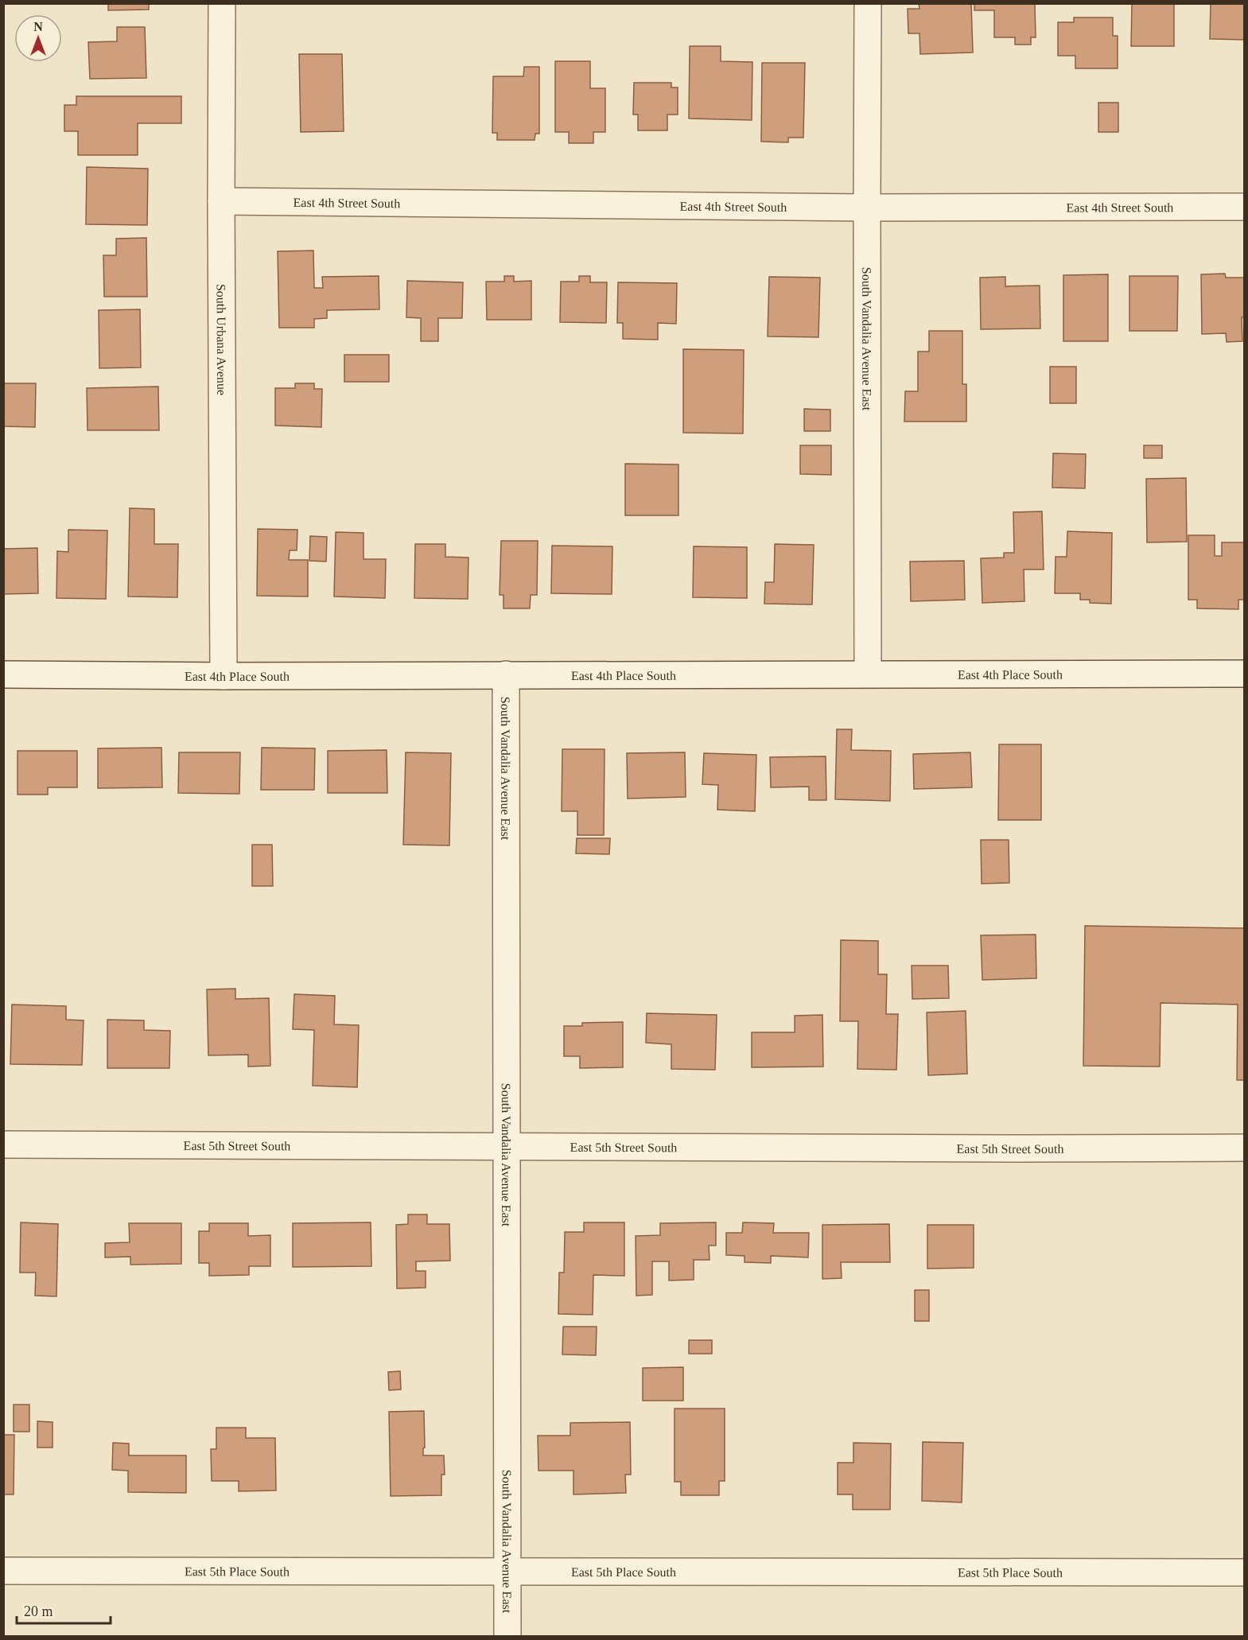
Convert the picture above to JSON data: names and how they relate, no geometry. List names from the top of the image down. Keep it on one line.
{"streets":{"street":["East 4th Street South","South Vandalia Avenue East","South Urbana Avenue","East 4th Place South","East 5th Street South","East 5th Place South"]},"crossings":[["East 4th Street South","South Vandalia Avenue East"],["East 4th Street South","South Urbana Avenue"],["South Vandalia Avenue East","East 4th Place South"],["South Vandalia Avenue East","East 5th Street South"],["South Vandalia Avenue East","East 5th Place South"],["South Urbana Avenue","East 4th Place South"]],"scale_bar":"20 m","north":"top"}
